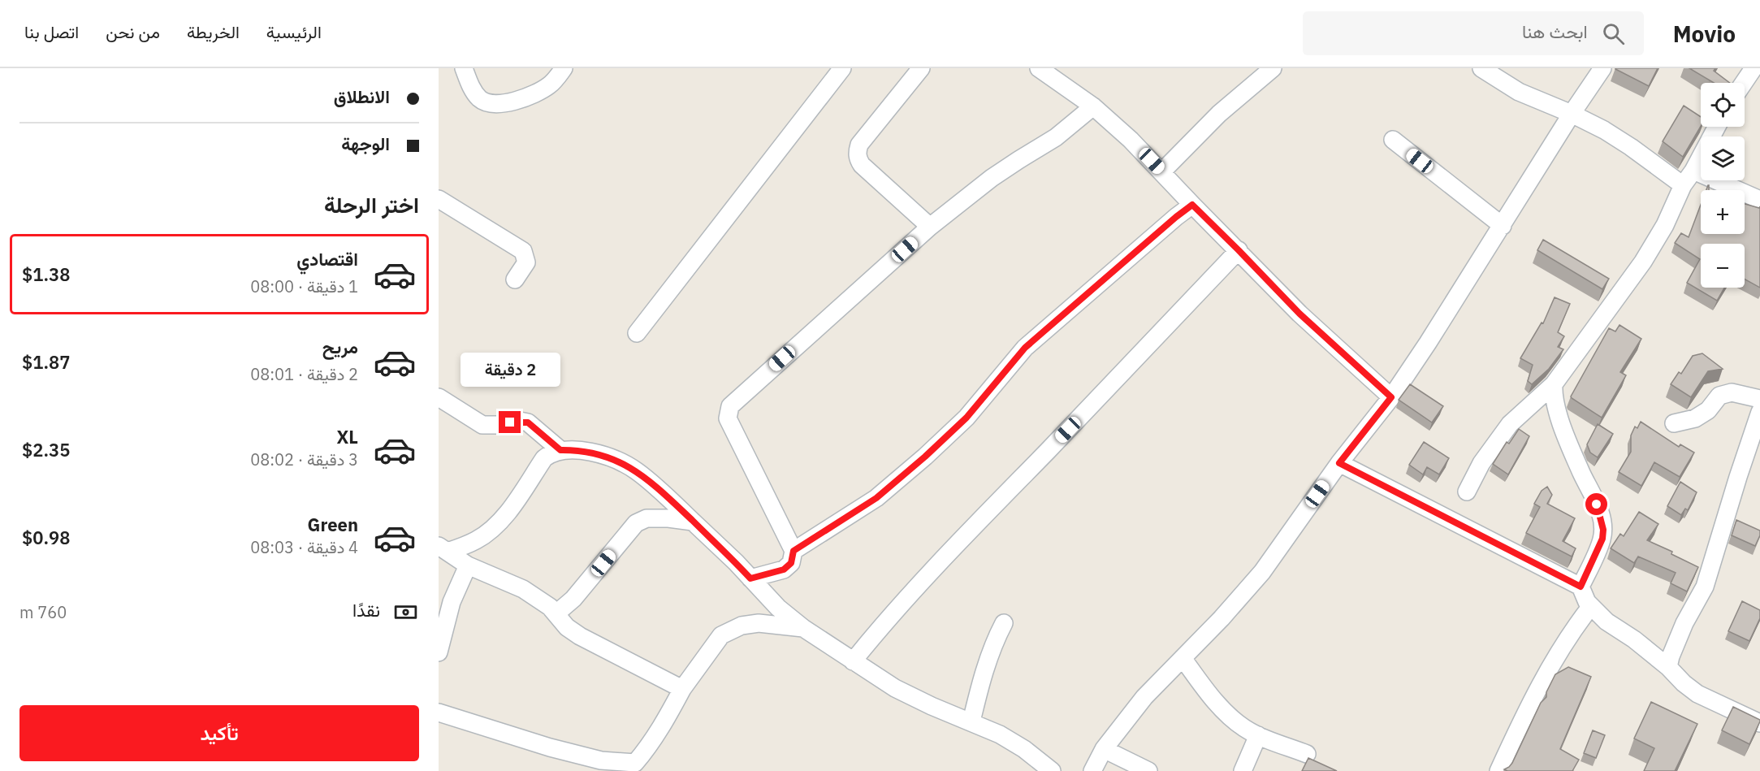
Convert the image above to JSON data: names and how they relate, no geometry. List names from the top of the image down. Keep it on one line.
{"page":{"header":"Movio","search":"ابحث هنا","nav":["الرئيسية","الخريطة","من نحن","اتصل بنا"],"banner":["الانطلاق","الوجهة"],"map_buttons":["+","−"],"heading":"اختر الرحلة","list":[{"name":"اقتصادي","note":"1 دقيقة · 08:00","value":"$1.38"},{"name":"مريح","note":"2 دقيقة · 08:01","value":"$1.87"},{"name":"XL","note":"3 دقيقة · 08:02","value":"$2.35"},{"name":"Green","note":"4 دقيقة · 08:03","value":"$0.98"}],"bubble":"2 دقيقة","pay":["نقدًا","760 m"],"buttons":"تأكيد"}}
